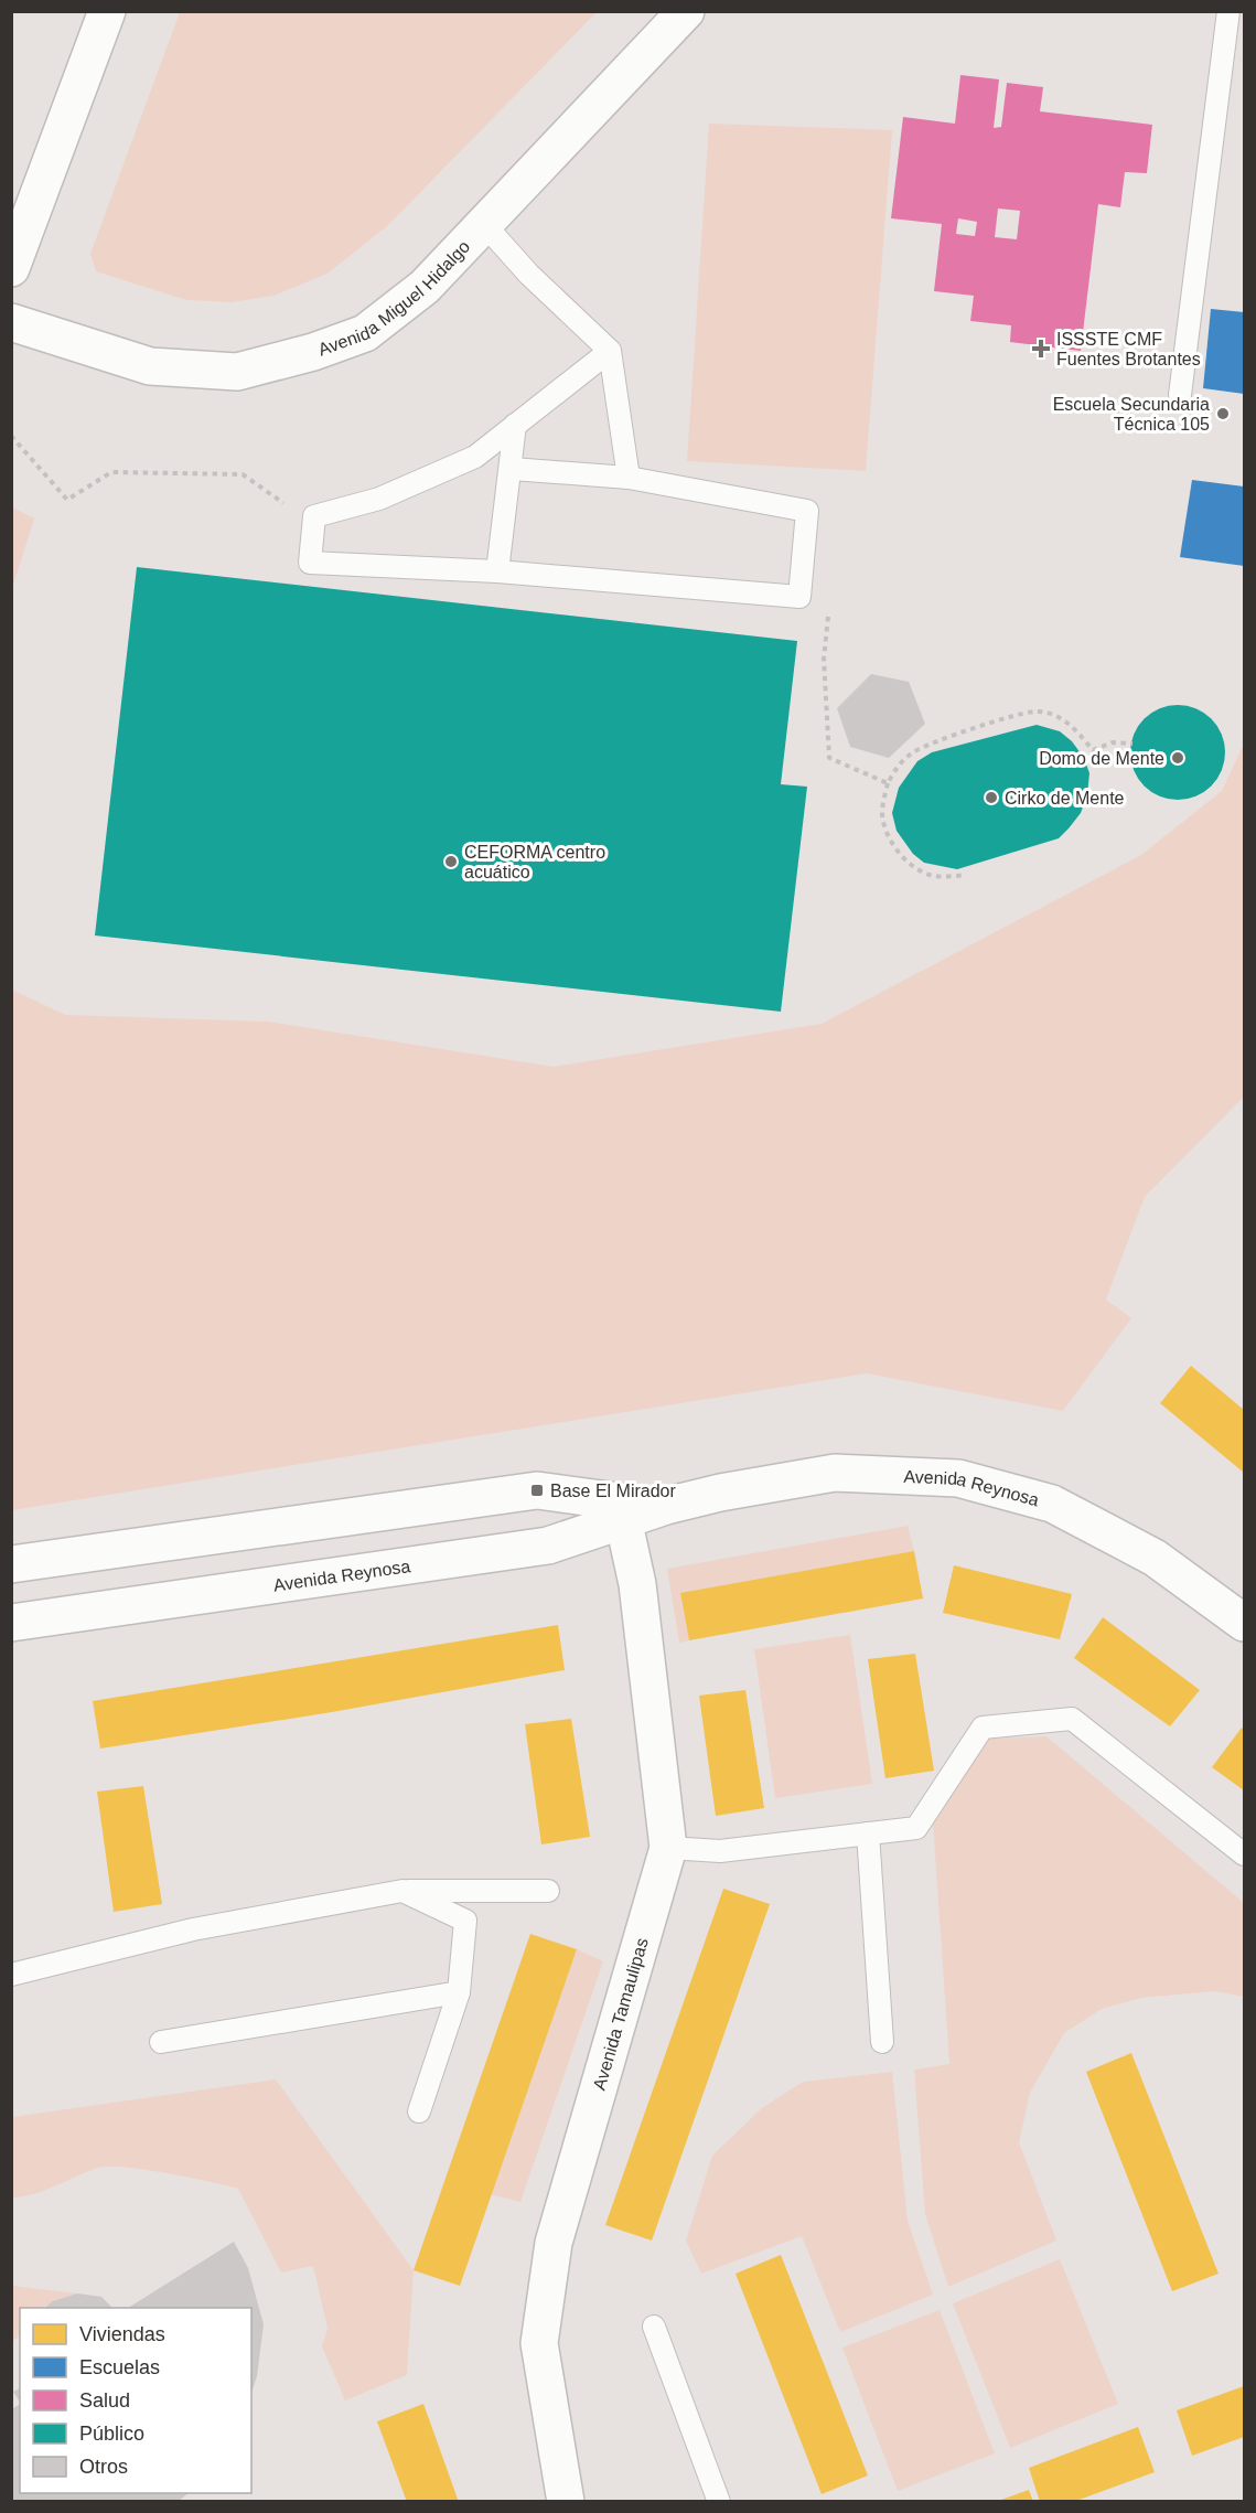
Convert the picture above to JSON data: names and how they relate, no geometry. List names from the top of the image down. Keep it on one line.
{"streets":{"street":["Avenida Miguel Hidalgo","Avenida Reynosa","Avenida Tamaulipas"]},"crossings":[["Avenida Reynosa","Avenida Tamaulipas"]],"places":{"health":["ISSSTE CMF Fuentes Brotantes"],"other":["Escuela Secundaria Técnica 105","Domo de Mente","Cirko de Mente","CEFORMA centro acuático"],"transit":["Base El Mirador"]},"legend":["Viviendas","Escuelas","Salud","Público","Otros"]}
